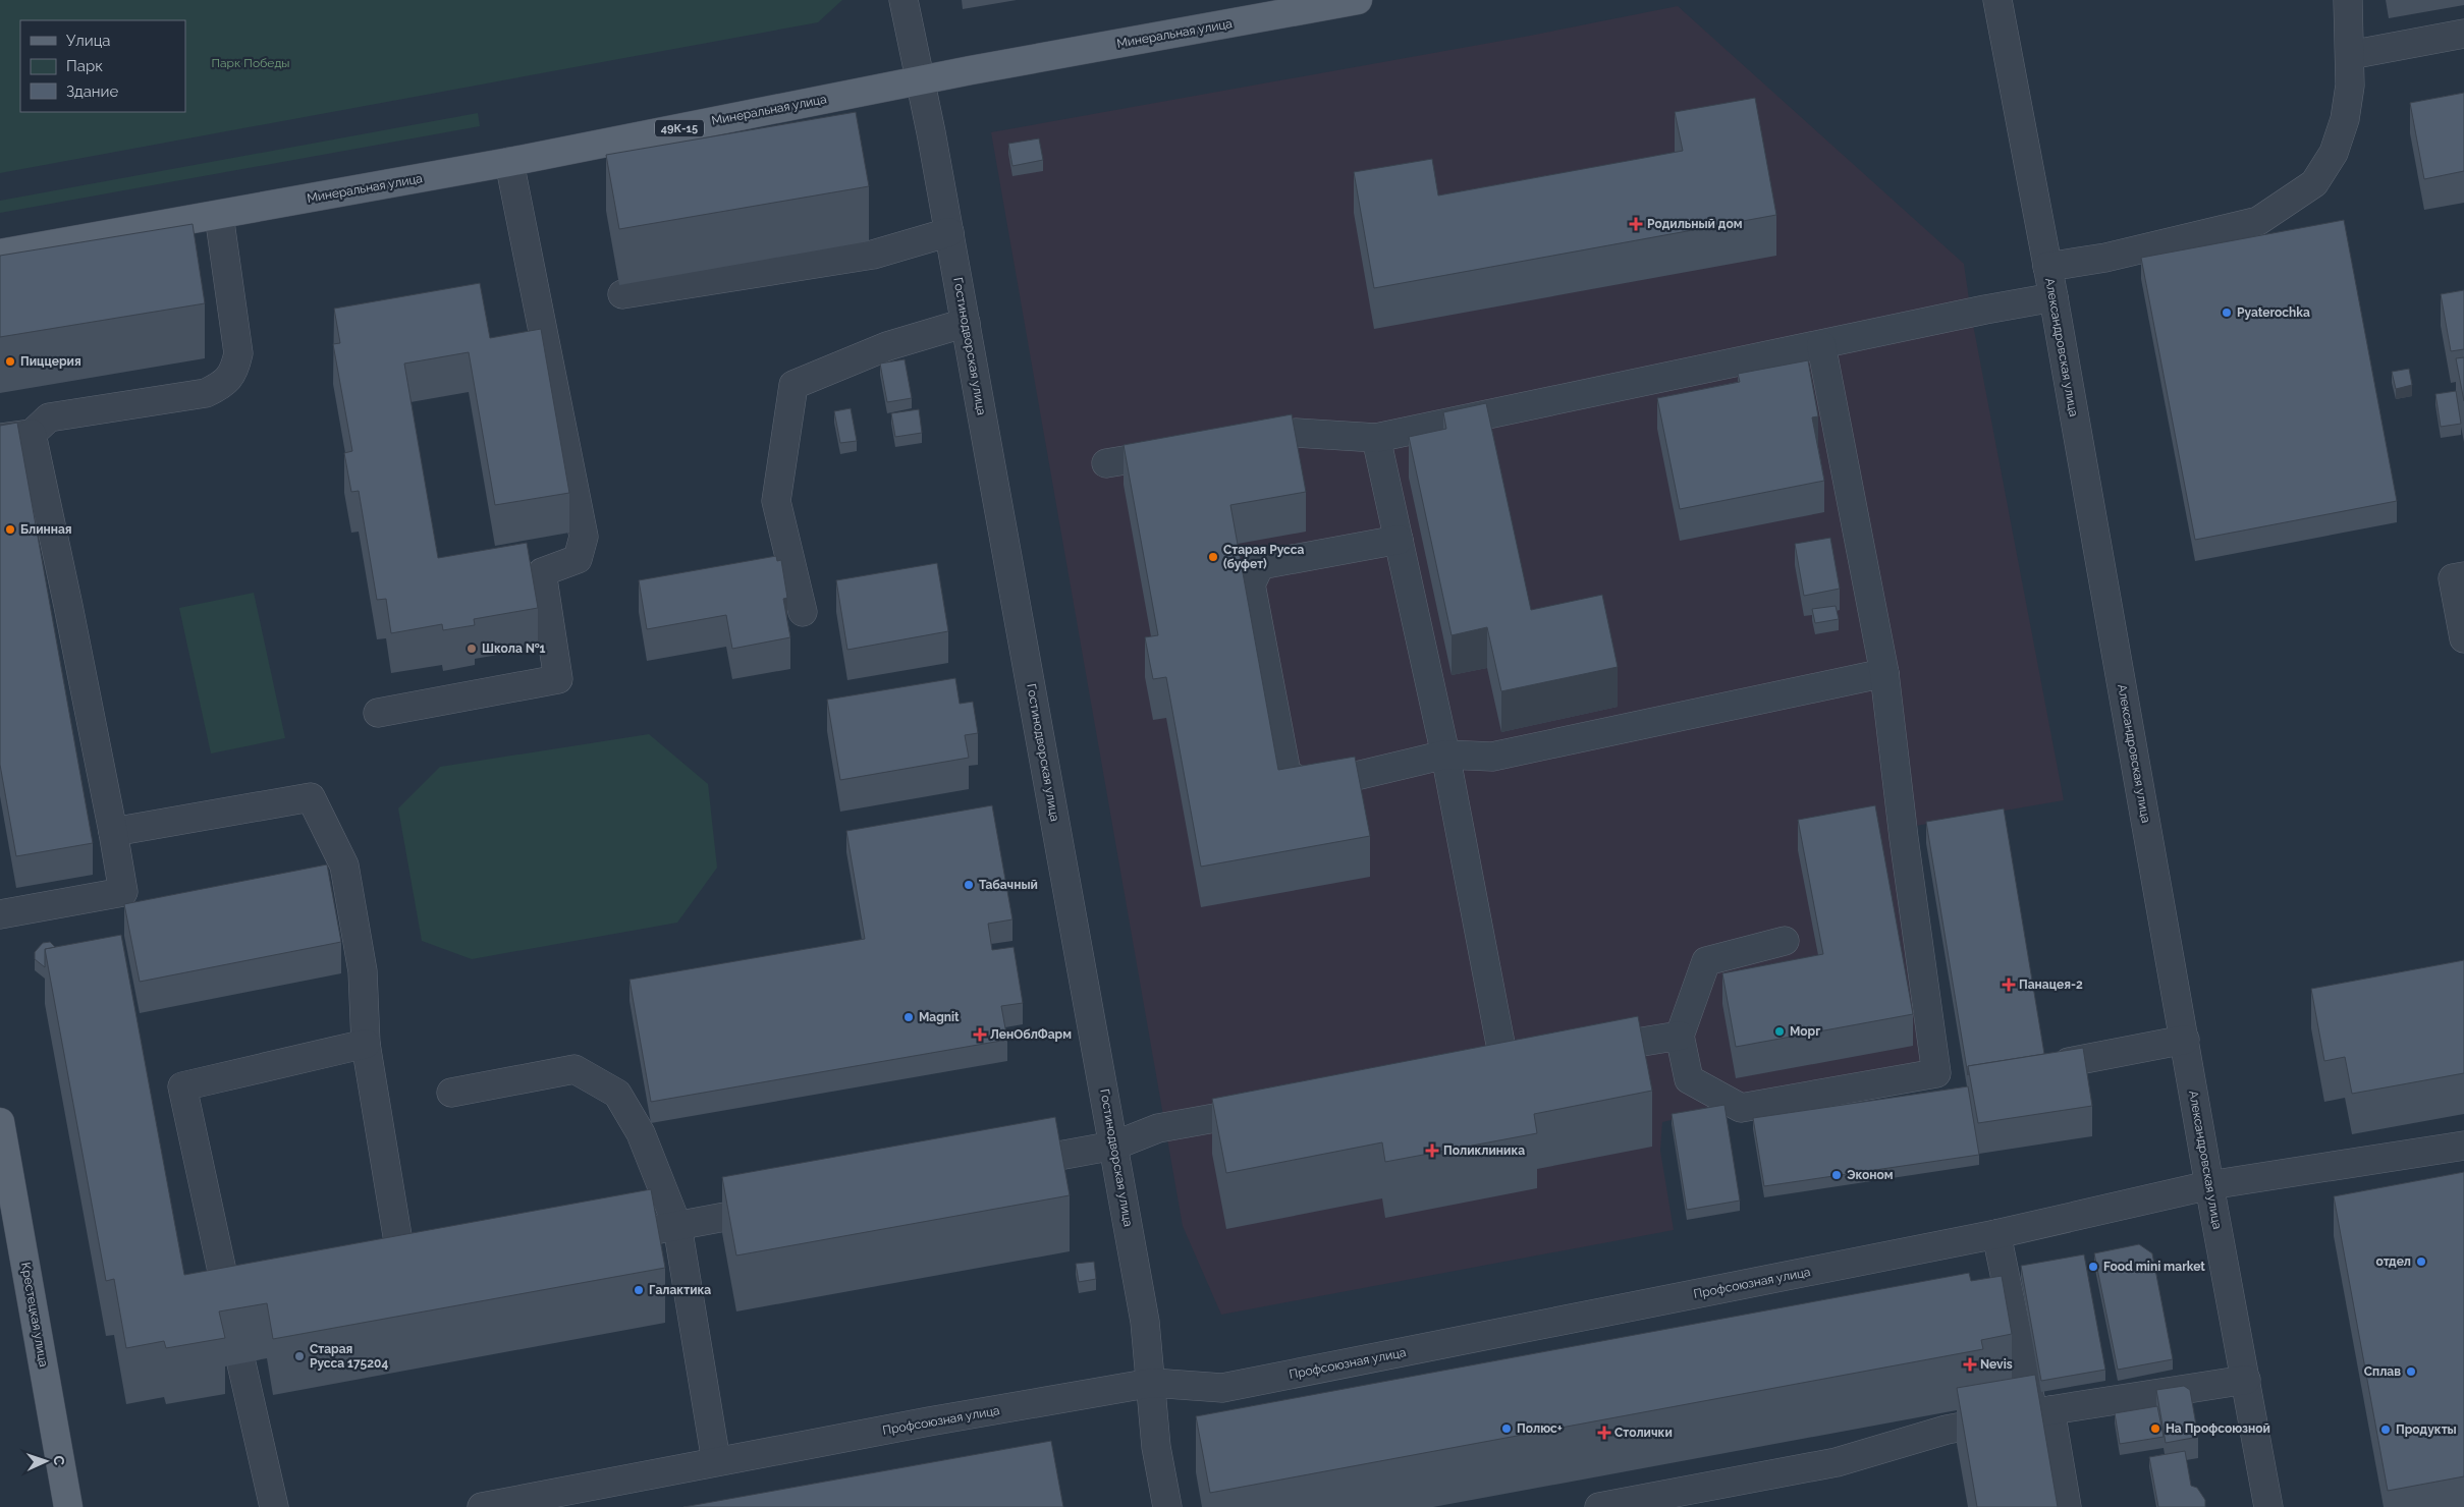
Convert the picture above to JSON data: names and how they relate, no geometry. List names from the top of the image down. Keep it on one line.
{"streets":{"main road":["Минеральная улица","49К-15","Крестецкая улица"],"street":["Гостинодворская улица","Александровская улица","Профсоюзная улица"]},"crossings":[["Минеральная улица","Гостинодворская улица"],["Гостинодворская улица","Профсоюзная улица"],["Александровская улица","Профсоюзная улица"]],"parks":["Парк Победы"],"places":{"health":["Родильный дом","Панацея-2","ЛенОблФарм","Поликлиника","Nevis","Столички"],"other":["Pyaterochka","Пиццерия","Блинная","Старая Русса (буфет)","Школа №1","Табачный","Magnit","Морг","Эконом","отдел","Food mini market","Галактика","Старая Русса 175204","Сплав","Полюс+","На Профсоюзной","Продукты"]},"legend":["Улица","Парк","Здание"],"north":"right"}
